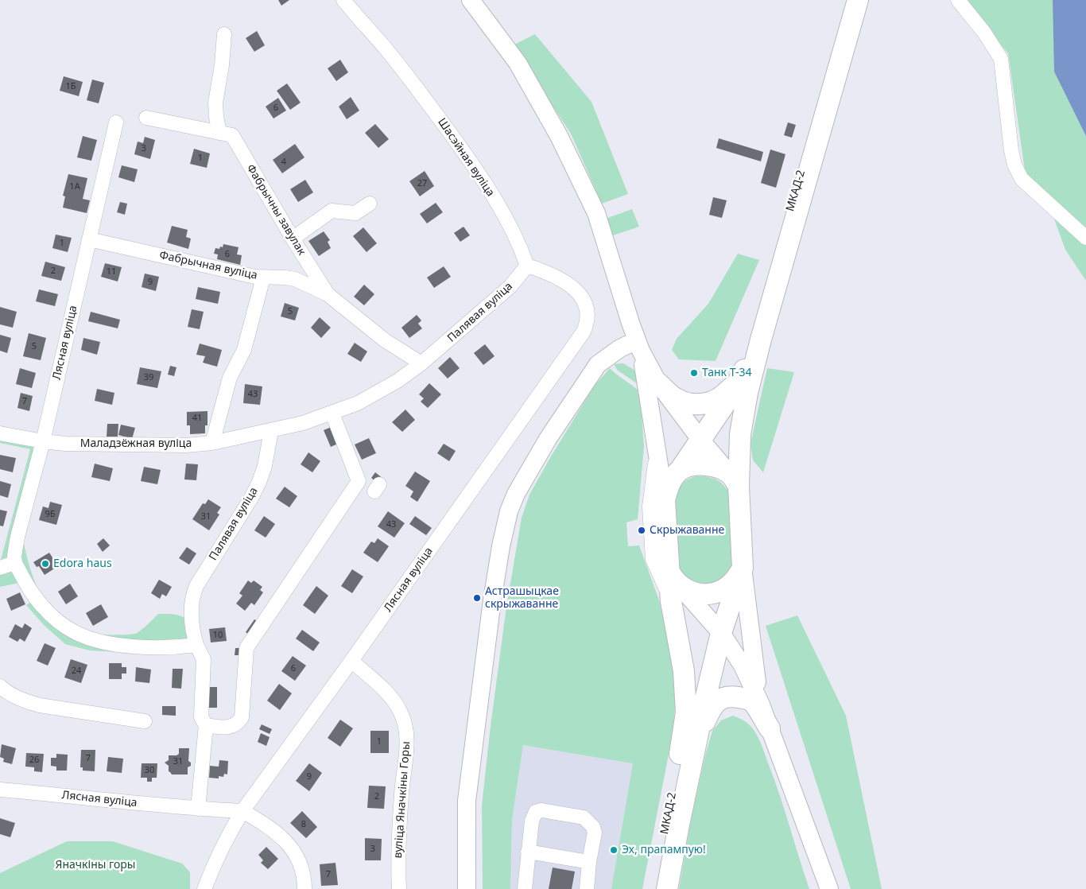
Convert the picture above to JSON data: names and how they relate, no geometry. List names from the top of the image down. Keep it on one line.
{"streets":{"highway":["МКАД-2"],"street":["Шасэйная вуліца","Фабрычны завулак","Фабрычная вуліца","Палявая вуліца","Лясная вуліца","Маладзёжная вуліца","вуліца Яначкіны Горы"]},"crossings":[["Шасэйная вуліца","Палявая вуліца"],["Шасэйная вуліца","Лясная вуліца"],["Фабрычны завулак","Фабрычная вуліца"],["Фабрычная вуліца","Палявая вуліца"],["Фабрычная вуліца","Лясная вуліца"],["Палявая вуліца","Лясная вуліца"],["Палявая вуліца","Маладзёжная вуліца"],["Лясная вуліца","Маладзёжная вуліца"],["Лясная вуліца","вуліца Яначкіны Горы"]],"parks":["Яначкіны горы"],"places":["Танк Т-34","Скрыжаванне","Edora haus","Астрашыцкае скрыжаванне","Эх, прапампую!"],"house_numbers":["1Б","6","3","1","4","27","1А","1","6","2","11","9","5","5","39","43","7","41","9Б","31","43","10","6","24","1","7","26","31","30","9","2","8","3","7"]}
